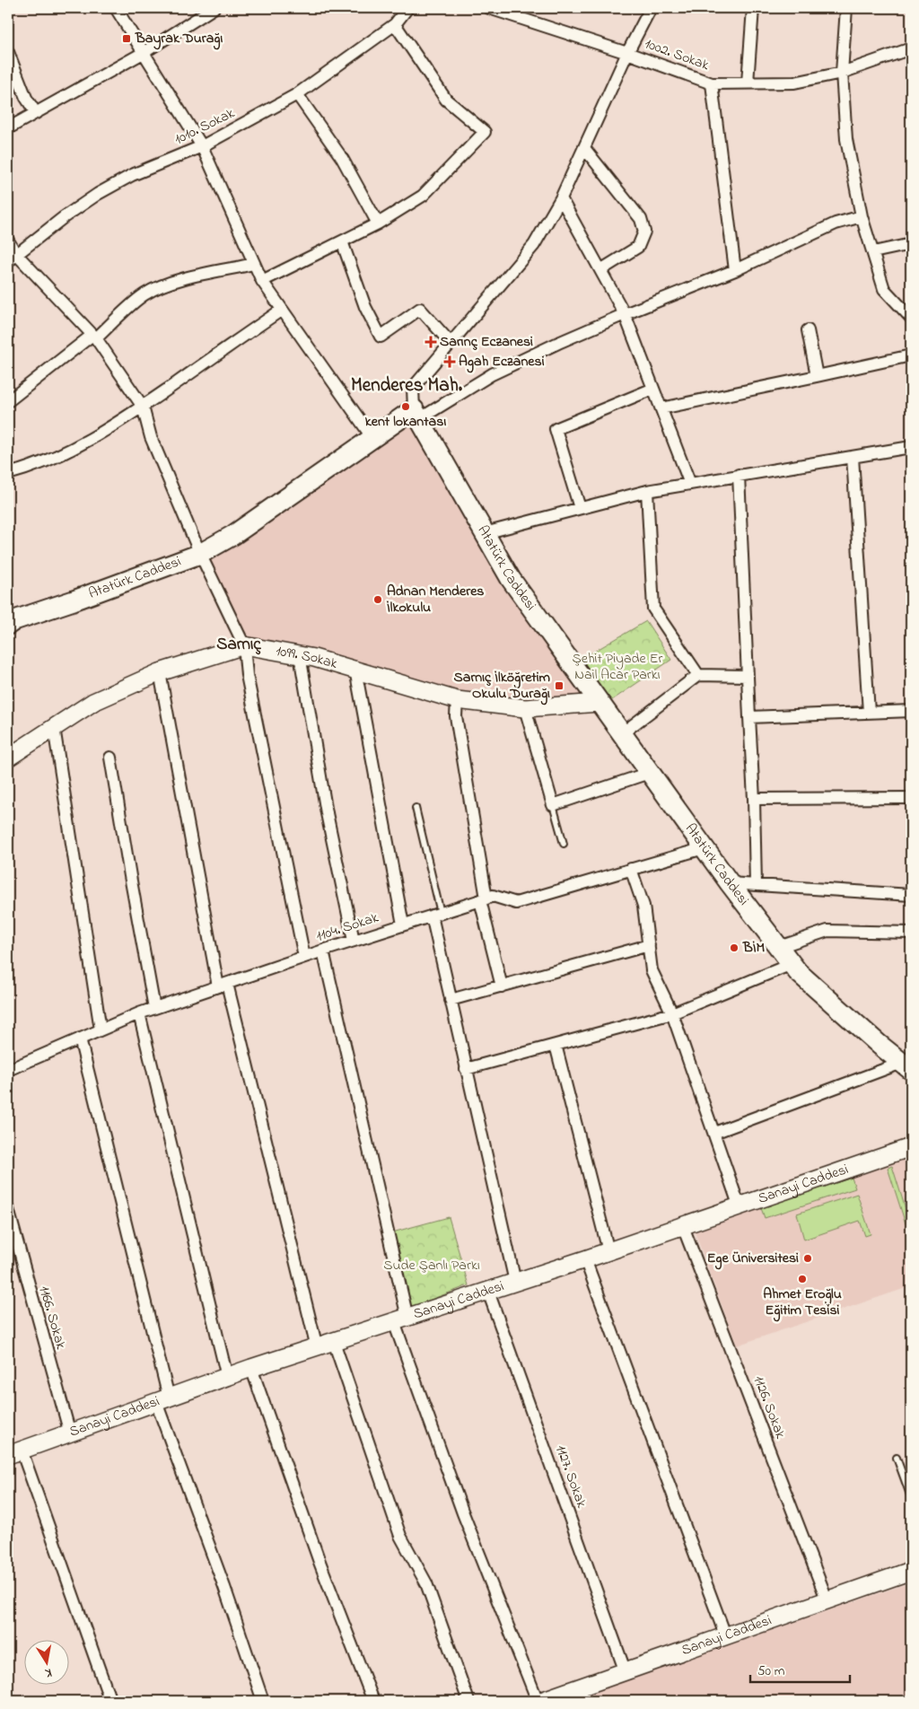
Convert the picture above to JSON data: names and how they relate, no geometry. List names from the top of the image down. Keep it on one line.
{"streets":{"main road":["Atatürk Caddesi"],"street":["1002. Sokak","1010. Sokak","1099. Sokak","1104. Sokak","Sanayi Caddesi","1166. Sokak","1126. Sokak","1127. Sokak"]},"crossings":[["Atatürk Caddesi","1099. Sokak"],["Atatürk Caddesi","1104. Sokak"],["Sanayi Caddesi","1166. Sokak"],["Sanayi Caddesi","1126. Sokak"],["Sanayi Caddesi","1127. Sokak"]],"districts":["Menderes Mah.","Sarnıç"],"parks":["Şehit Piyade Er Nail Acar Parkı","Sude Şanlı Parkı"],"places":{"transit":["Bayrak Durağı","Sarnıç İlköğretim Okulu Durağı"],"health":["Sarınç Eczanesi","Agah Eczanesi"],"other":["kent lokantası","Adnan Menderes İlkokulu","BİM","Ege Üniversitesi","Ahmet Eroğlu Eğitim Tesisi"]},"scale_bar":"50 m","north":"bottom"}
